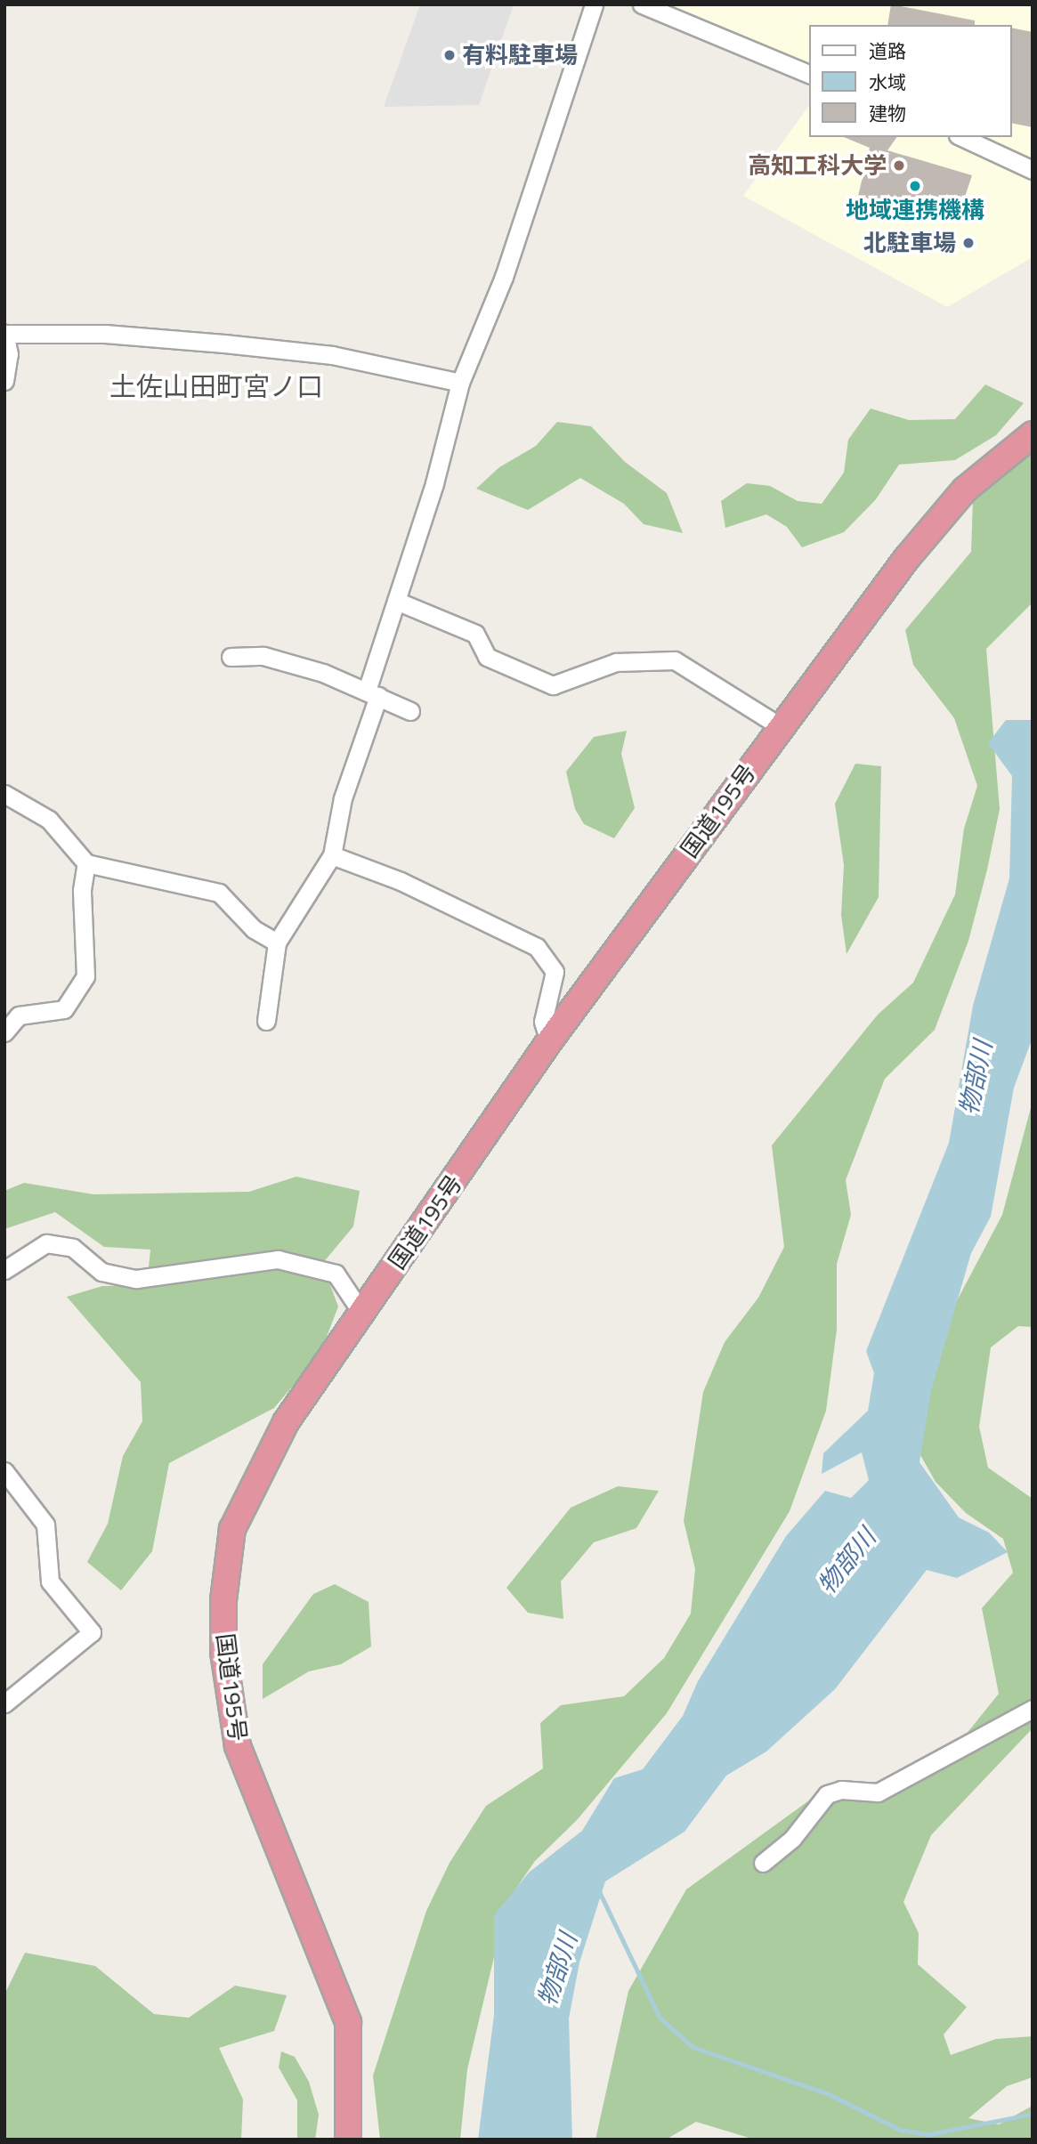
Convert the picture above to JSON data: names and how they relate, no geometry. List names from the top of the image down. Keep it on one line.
{"streets":{"highway":["国道195号"]},"districts":["土佐山田町宮ノ口"],"water":["物部川"],"places":["有料駐車場","高知工科大学","地域連携機構","北駐車場"],"legend":["道路","水域","建物"]}
